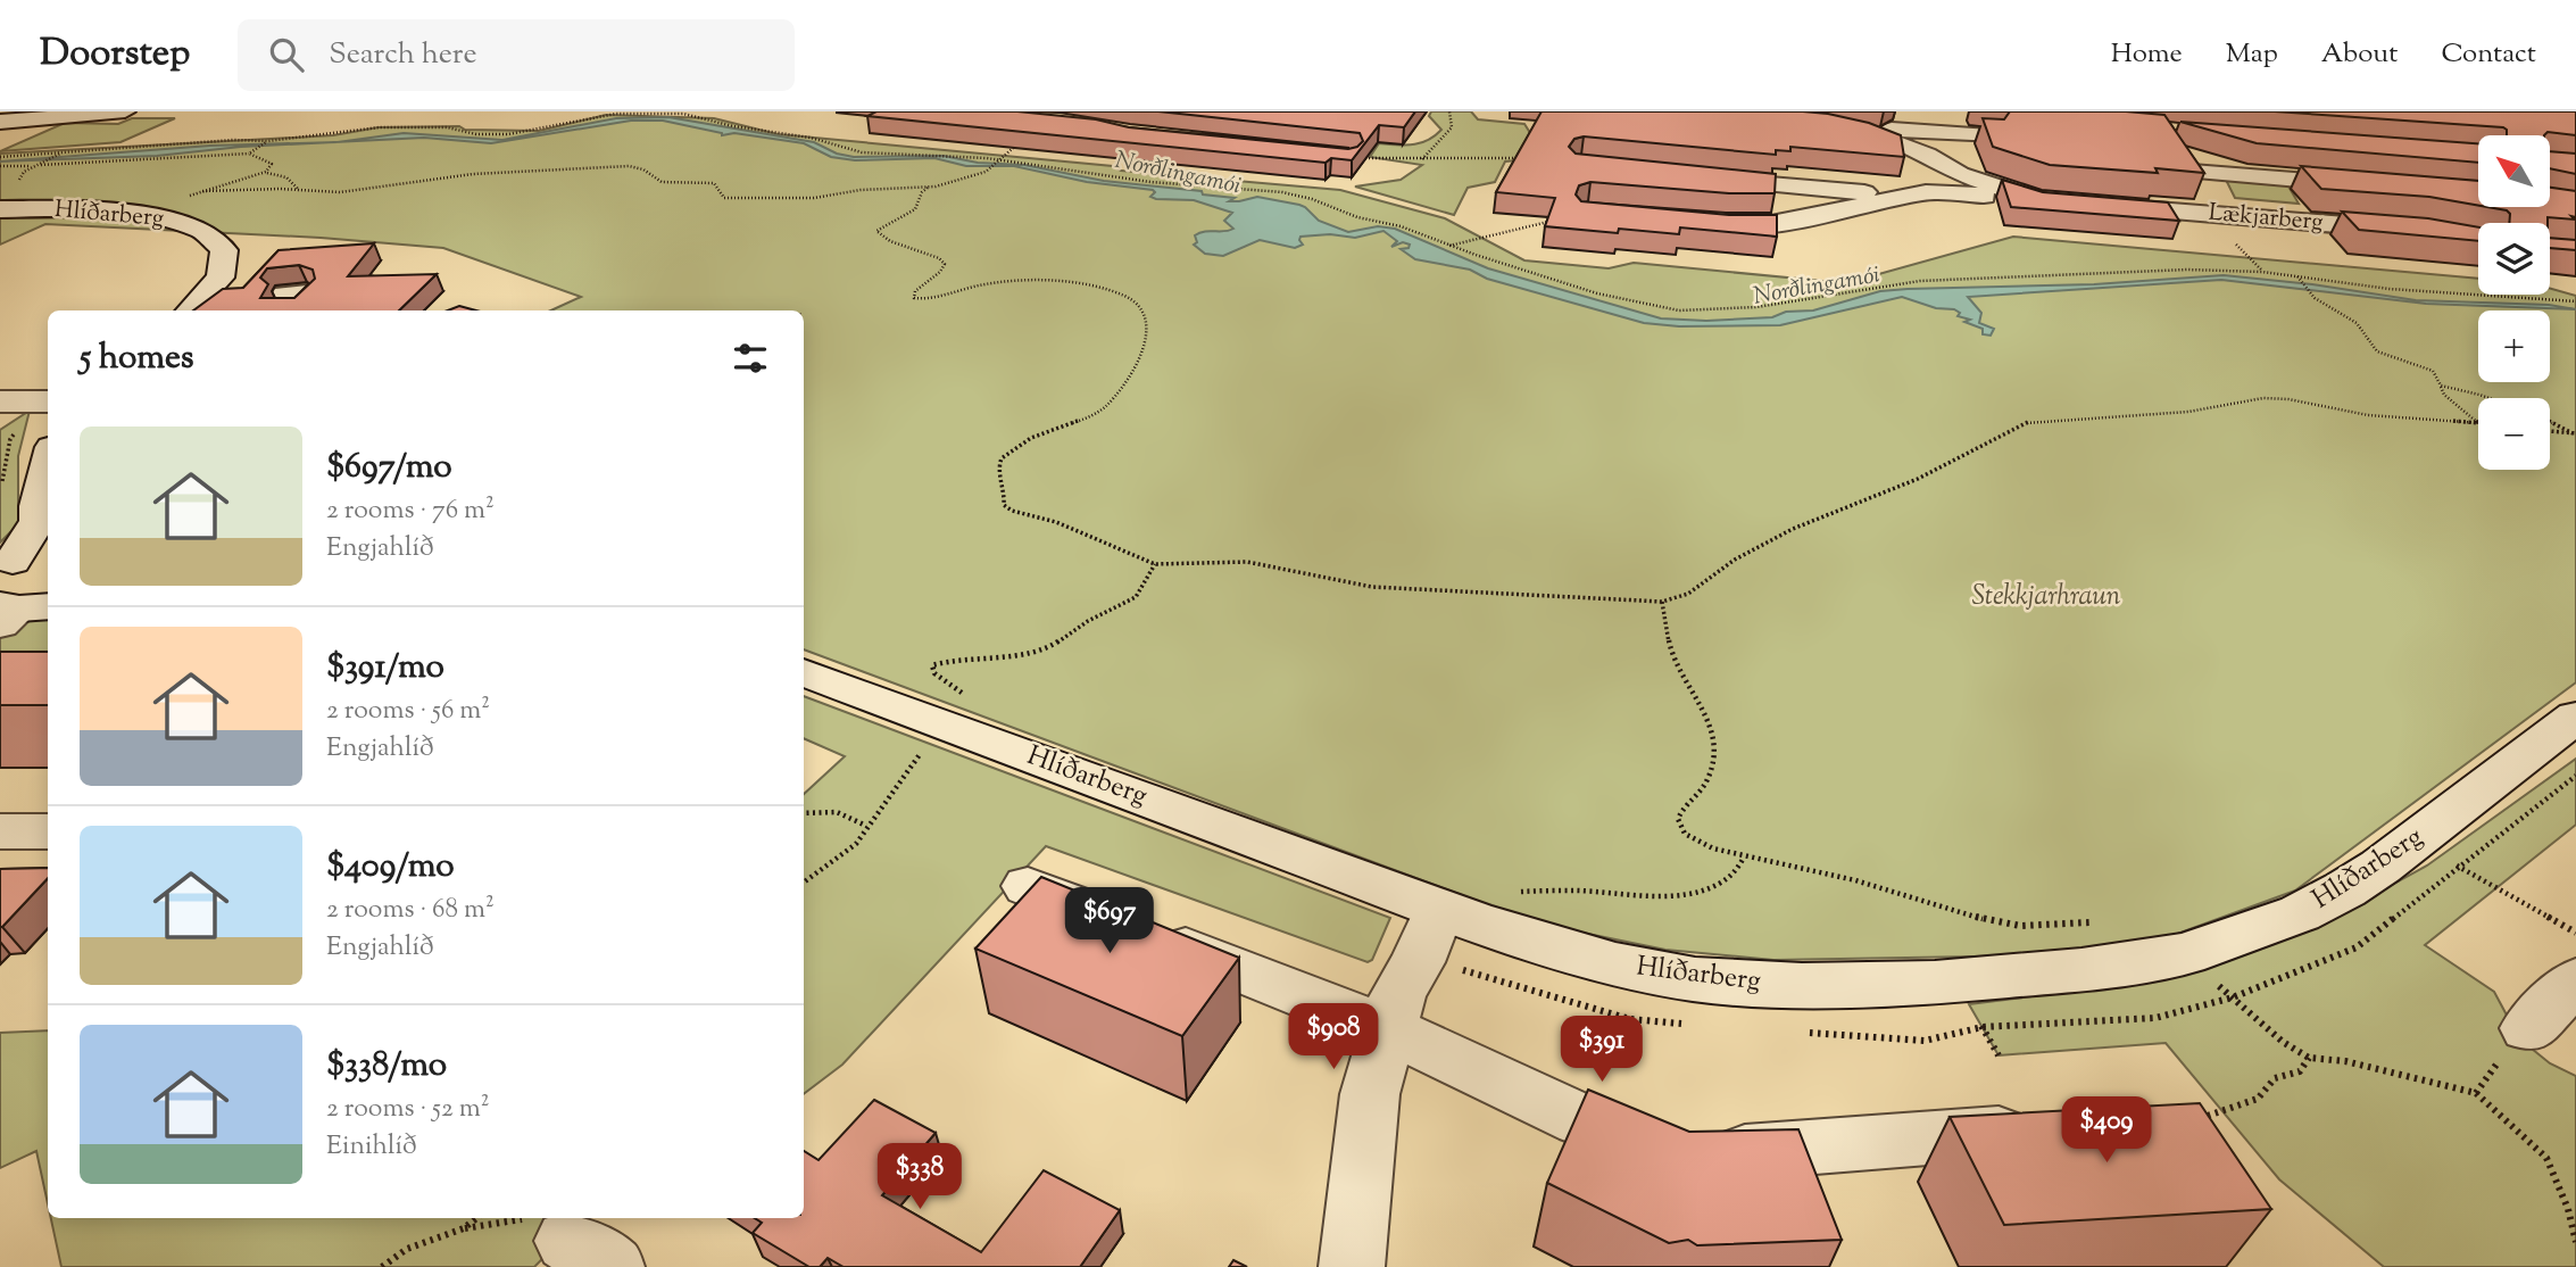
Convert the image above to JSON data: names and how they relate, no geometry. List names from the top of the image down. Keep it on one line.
{"streets":{"street":["Hlíðarberg","Lækjarberg"]},"water":["Norðlingamói"],"parks":["Stekkjarhraun"],"north":"top left","page":{"header":"Doorstep","search":"Search here","nav":["Home","Map","About","Contact"],"map_buttons":["+","−"],"heading":"5 homes","list":[{"name":"$697/mo","note":"2 rooms · 76 m² · Engjahlíð"},{"name":"$391/mo","note":"2 rooms · 56 m² · Engjahlíð"},{"name":"$409/mo","note":"2 rooms · 68 m² · Engjahlíð"},{"name":"$338/mo","note":"2 rooms · 52 m² · Einihlíð"}],"price":["$697","$908","$391","$409","$338"]}}
